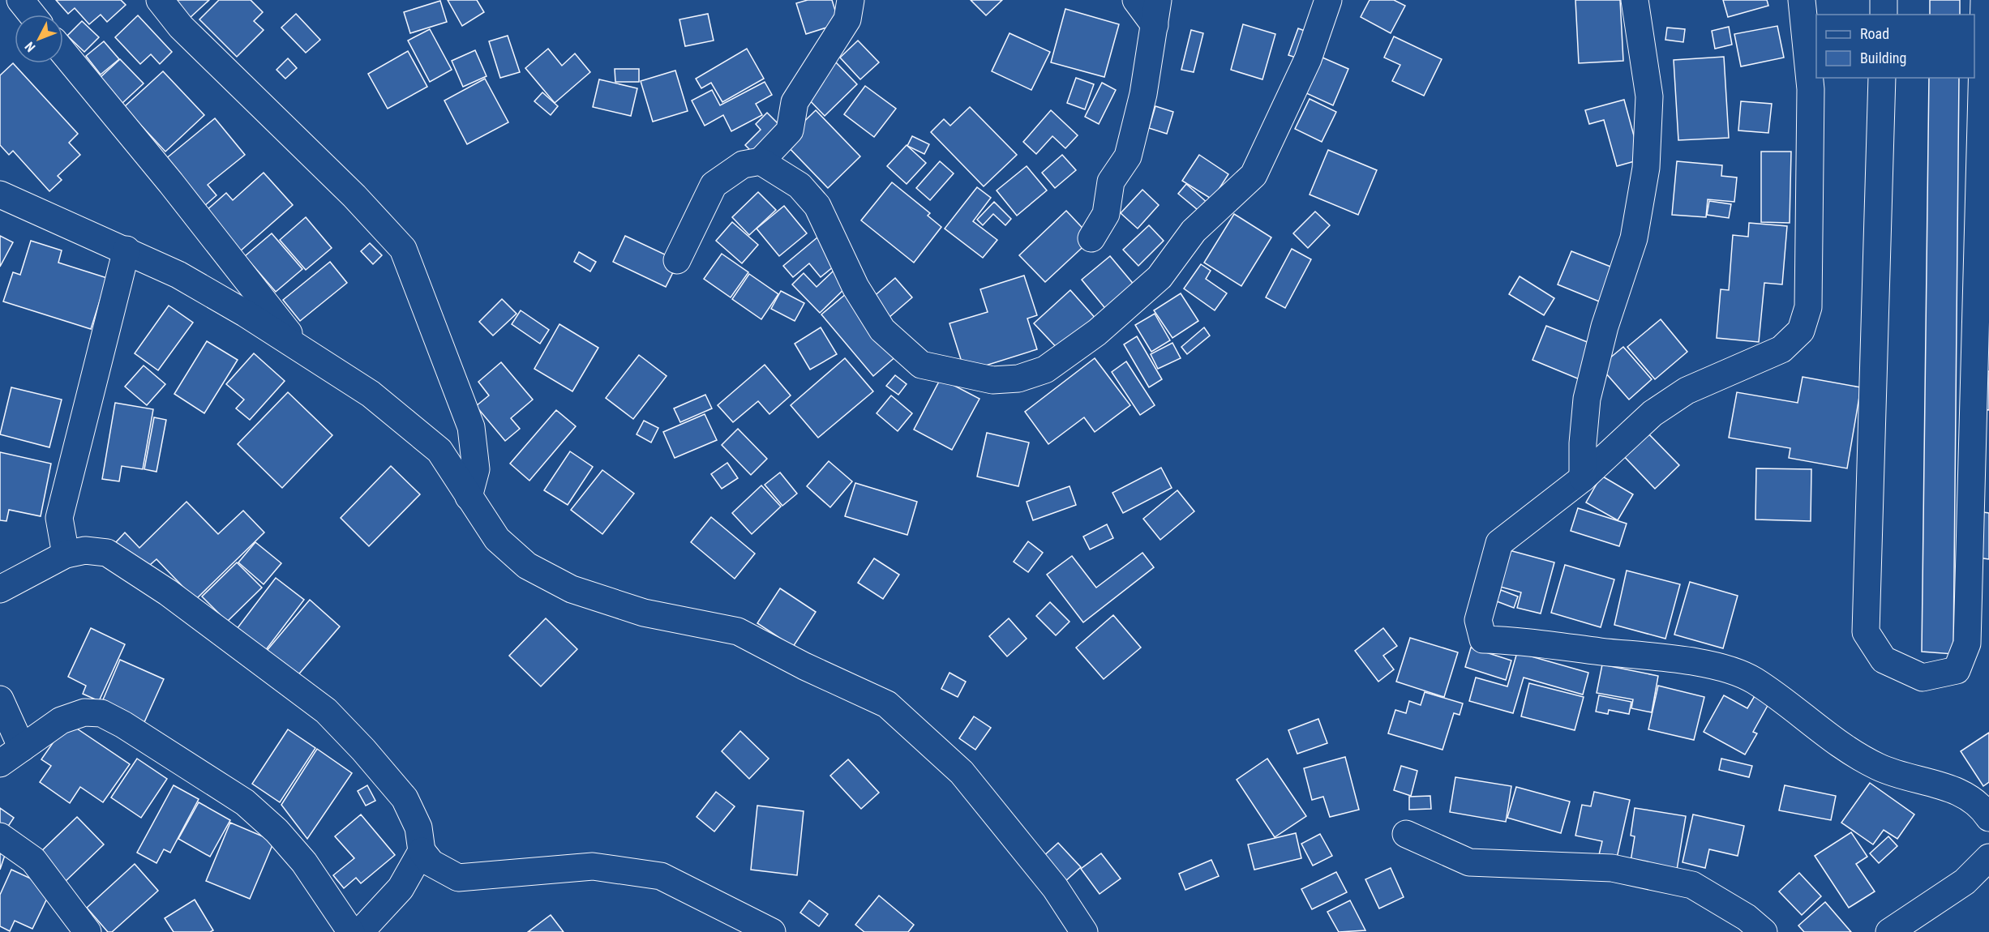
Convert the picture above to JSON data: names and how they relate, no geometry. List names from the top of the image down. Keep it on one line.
{"legend":["Road","Building"],"north":"bottom left"}
